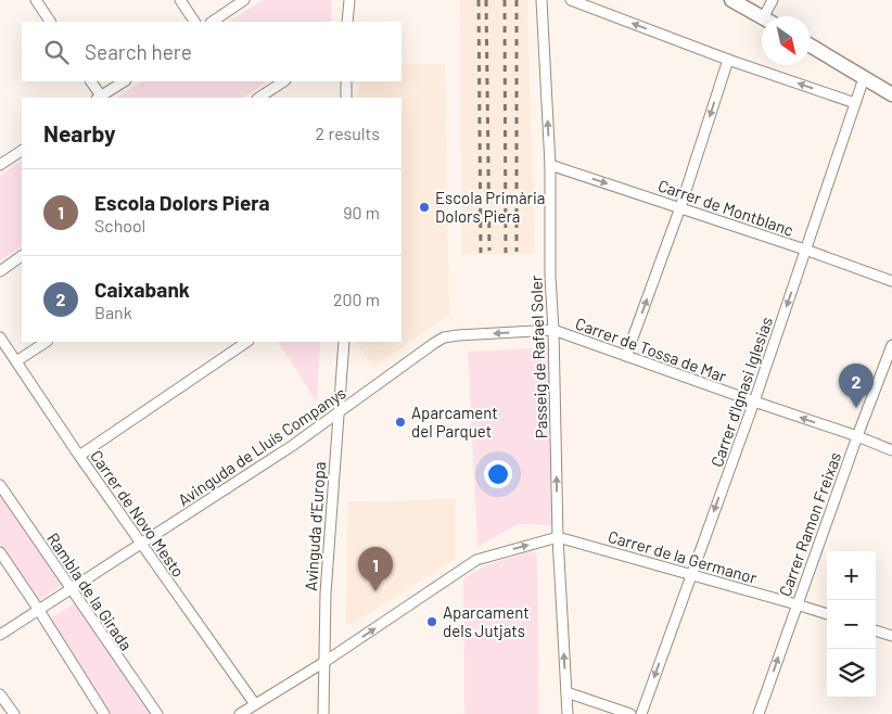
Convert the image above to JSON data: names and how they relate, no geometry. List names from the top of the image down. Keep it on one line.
{"streets":{"street":["Carrer de Montblanc","Carrer de Tossa de Mar","Passeig de Rafael Soler","Carrer d'Ignasi Iglesias","Avinguda de Lluís Companys","Carrer de Novo Mesto","Carrer Ramon Freixas","Avinguda d'Europa","Carrer de la Germanor","Rambla de la Girada"]},"crossings":[["Carrer de Montblanc","Passeig de Rafael Soler"],["Carrer de Montblanc","Carrer d'Ignasi Iglesias"],["Carrer de Tossa de Mar","Passeig de Rafael Soler"],["Carrer de Tossa de Mar","Carrer d'Ignasi Iglesias"],["Carrer de Tossa de Mar","Avinguda de Lluís Companys"],["Carrer de Tossa de Mar","Carrer Ramon Freixas"],["Passeig de Rafael Soler","Avinguda de Lluís Companys"],["Passeig de Rafael Soler","Carrer de la Germanor"],["Carrer d'Ignasi Iglesias","Carrer de la Germanor"],["Avinguda de Lluís Companys","Carrer de Novo Mesto"],["Avinguda de Lluís Companys","Avinguda d'Europa"],["Avinguda de Lluís Companys","Rambla de la Girada"],["Carrer Ramon Freixas","Carrer de la Germanor"]],"one_way":["Carrer de Montblanc","Passeig de Rafael Soler","Carrer d'Ignasi Iglesias","Avinguda de Lluís Companys"],"places":["Escola Primària Dolors Piera","Aparcament del Parquet","Aparcament dels Jutjats"],"north":"bottom right","page":{"search":"Search here","heading":["Nearby","2 results"],"list":[{"mark":"1","name":"Escola Dolors Piera","note":"School","value":"90 m"},{"mark":"2","name":"Caixabank","note":"Bank","value":"200 m"}],"pins":["2","1"],"map_buttons":["+","−"]}}
